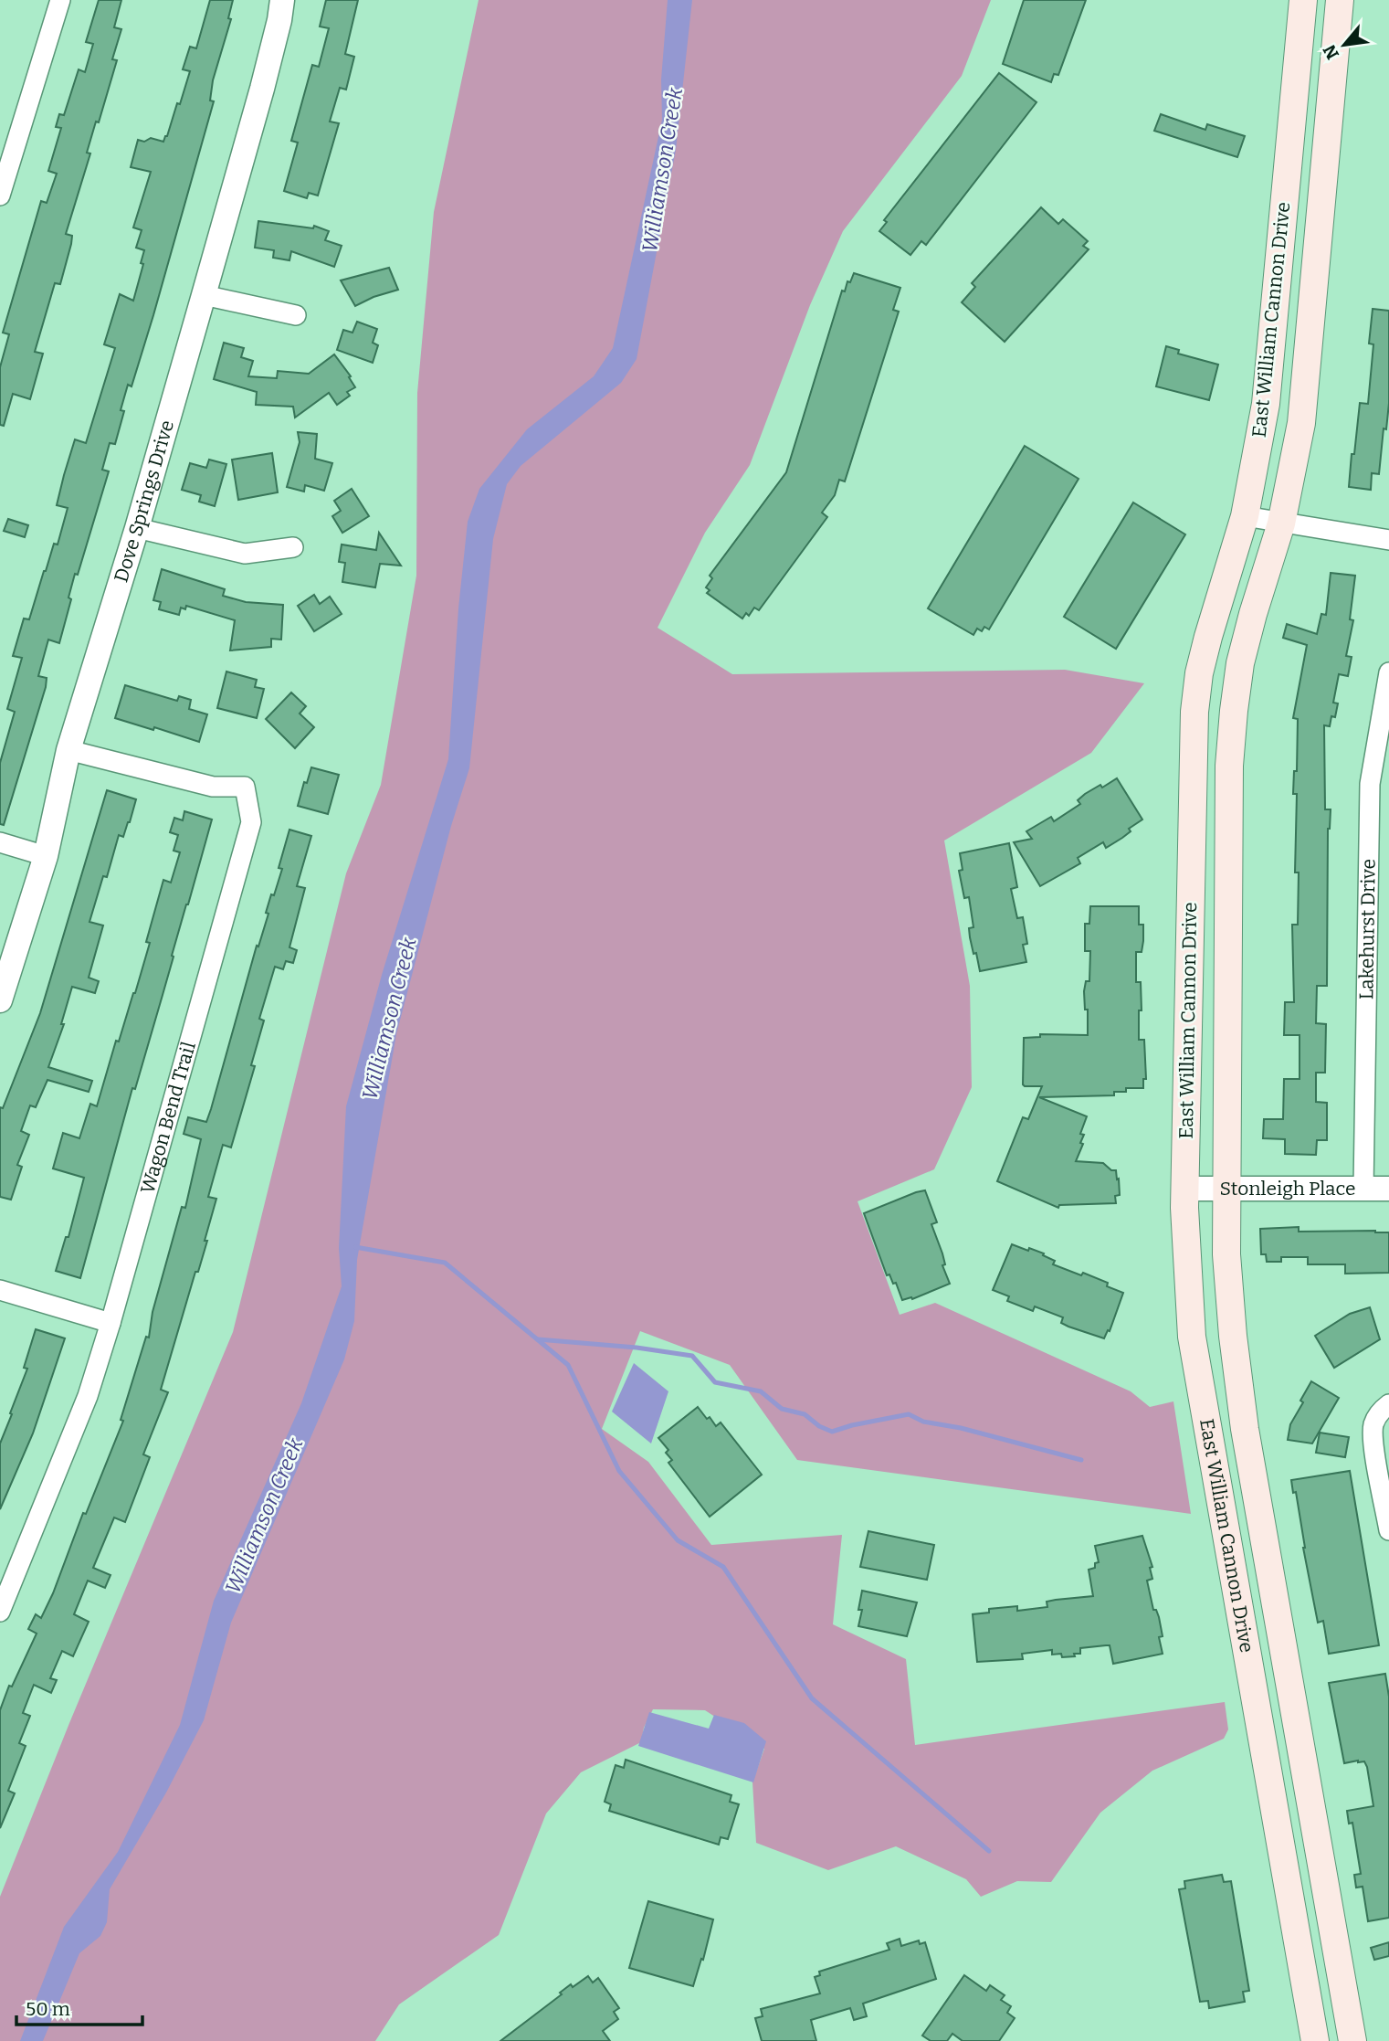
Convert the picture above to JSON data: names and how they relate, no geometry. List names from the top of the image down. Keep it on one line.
{"streets":{"main road":["East William Cannon Drive"],"street":["Dove Springs Drive","Lakehurst Drive","Wagon Bend Trail","Stonleigh Place"]},"crossings":[["East William Cannon Drive","Stonleigh Place"],["Dove Springs Drive","Wagon Bend Trail"],["Lakehurst Drive","Stonleigh Place"]],"water":["Williamson Creek"],"scale_bar":"50 m","north":"bottom left"}
